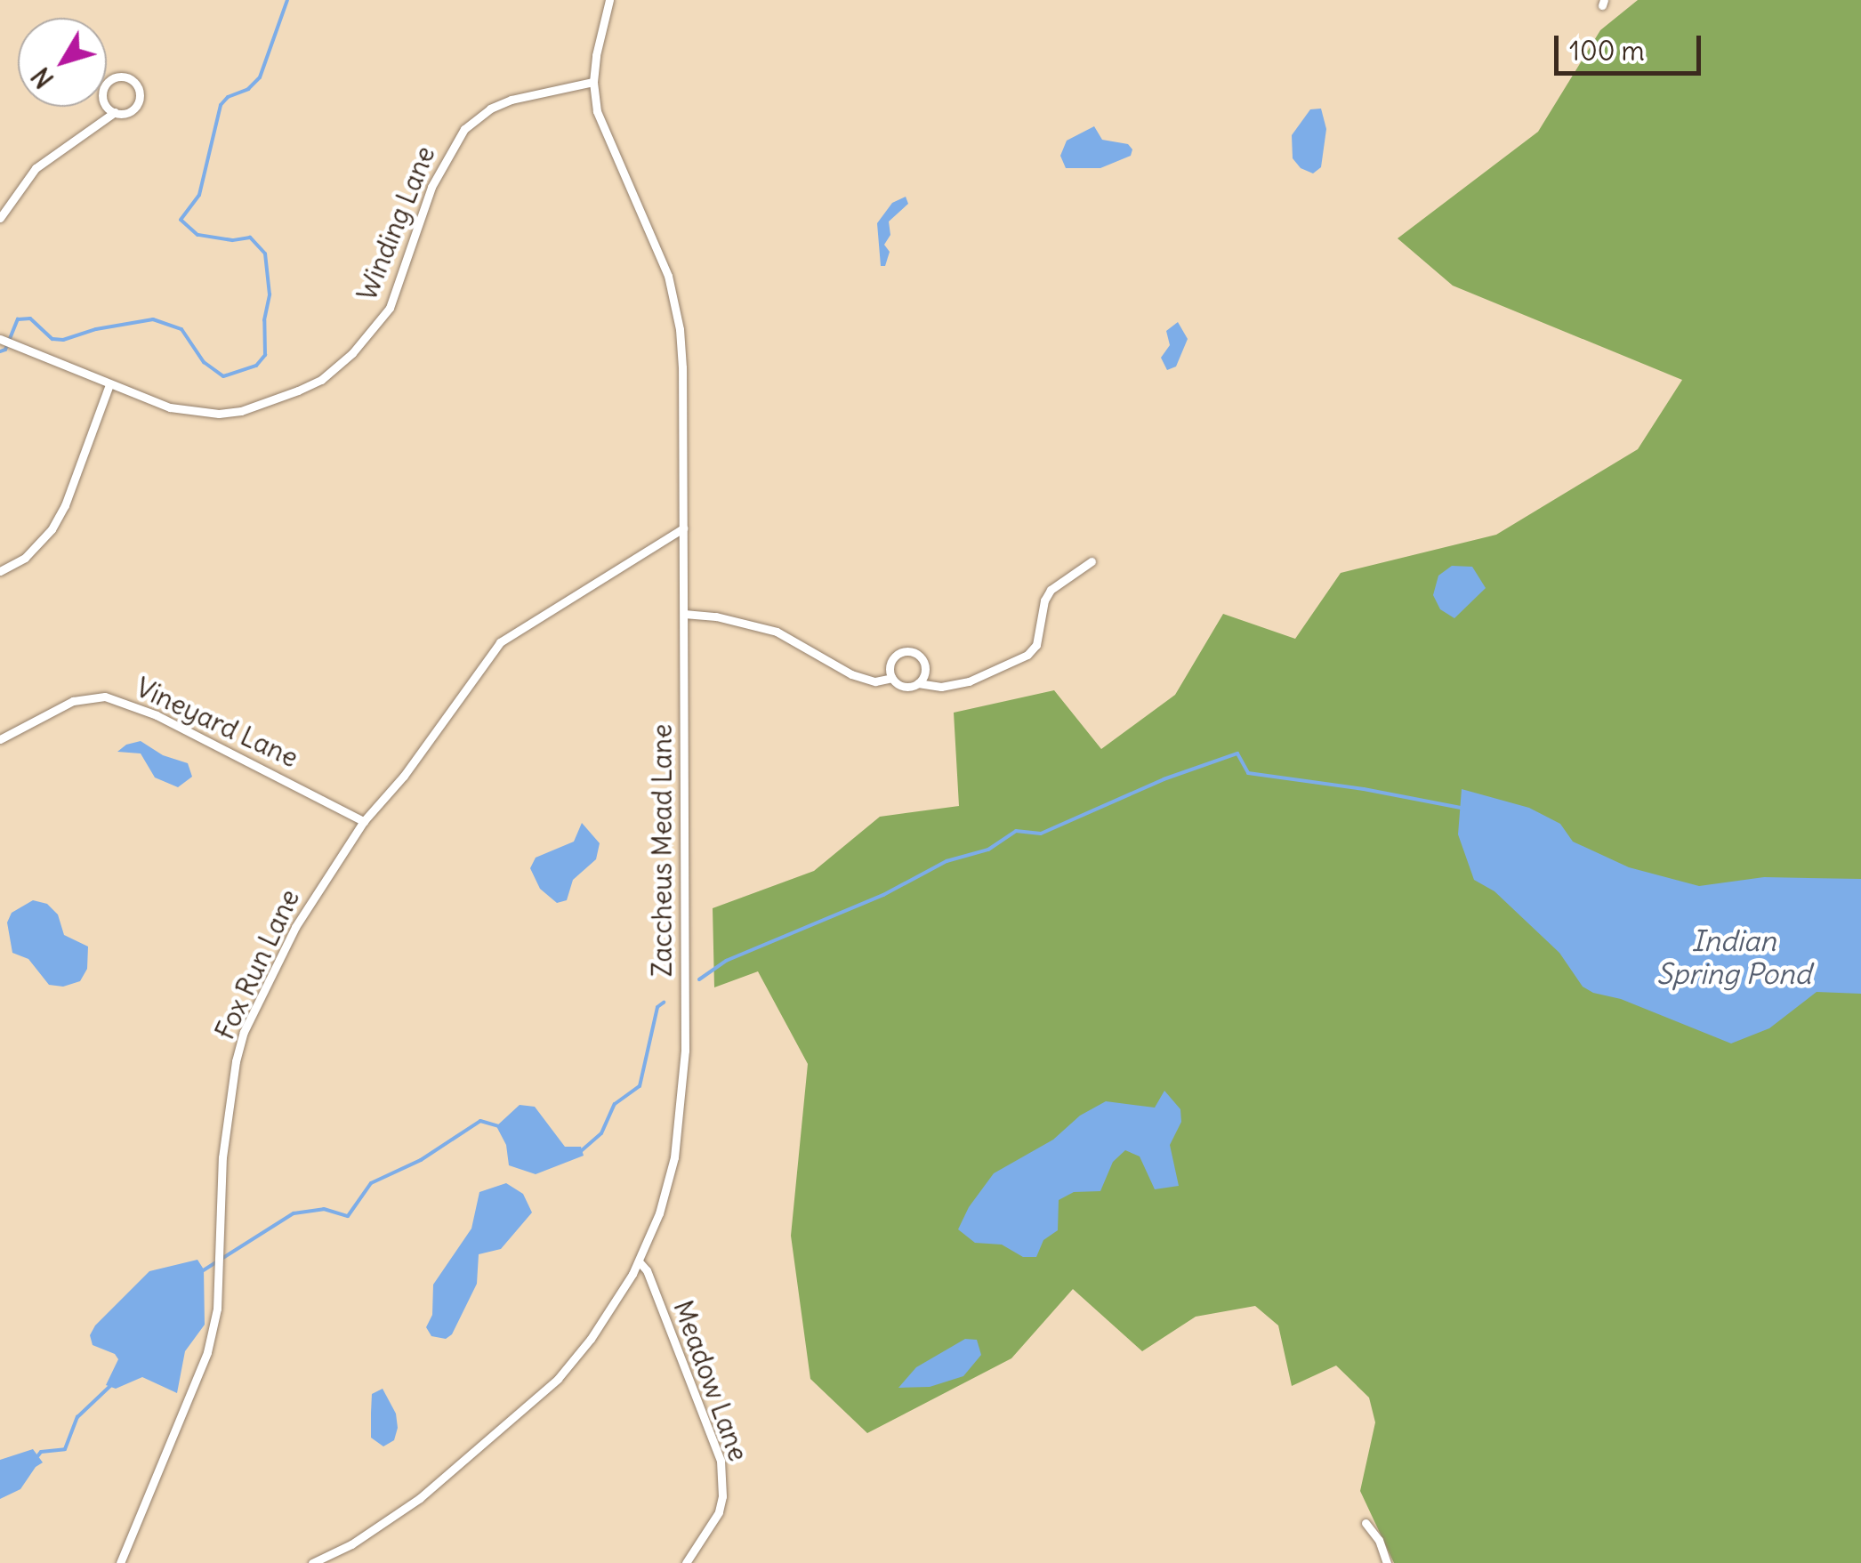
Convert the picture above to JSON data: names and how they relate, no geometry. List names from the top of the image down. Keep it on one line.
{"streets":{"street":["Winding Lane","Vineyard Lane","Zaccheus Mead Lane","Fox Run Lane","Meadow Lane"]},"crossings":[["Winding Lane","Zaccheus Mead Lane"],["Vineyard Lane","Fox Run Lane"],["Zaccheus Mead Lane","Fox Run Lane"],["Zaccheus Mead Lane","Meadow Lane"]],"water":["Indian Spring Pond"],"scale_bar":"100 m","north":"bottom left"}
